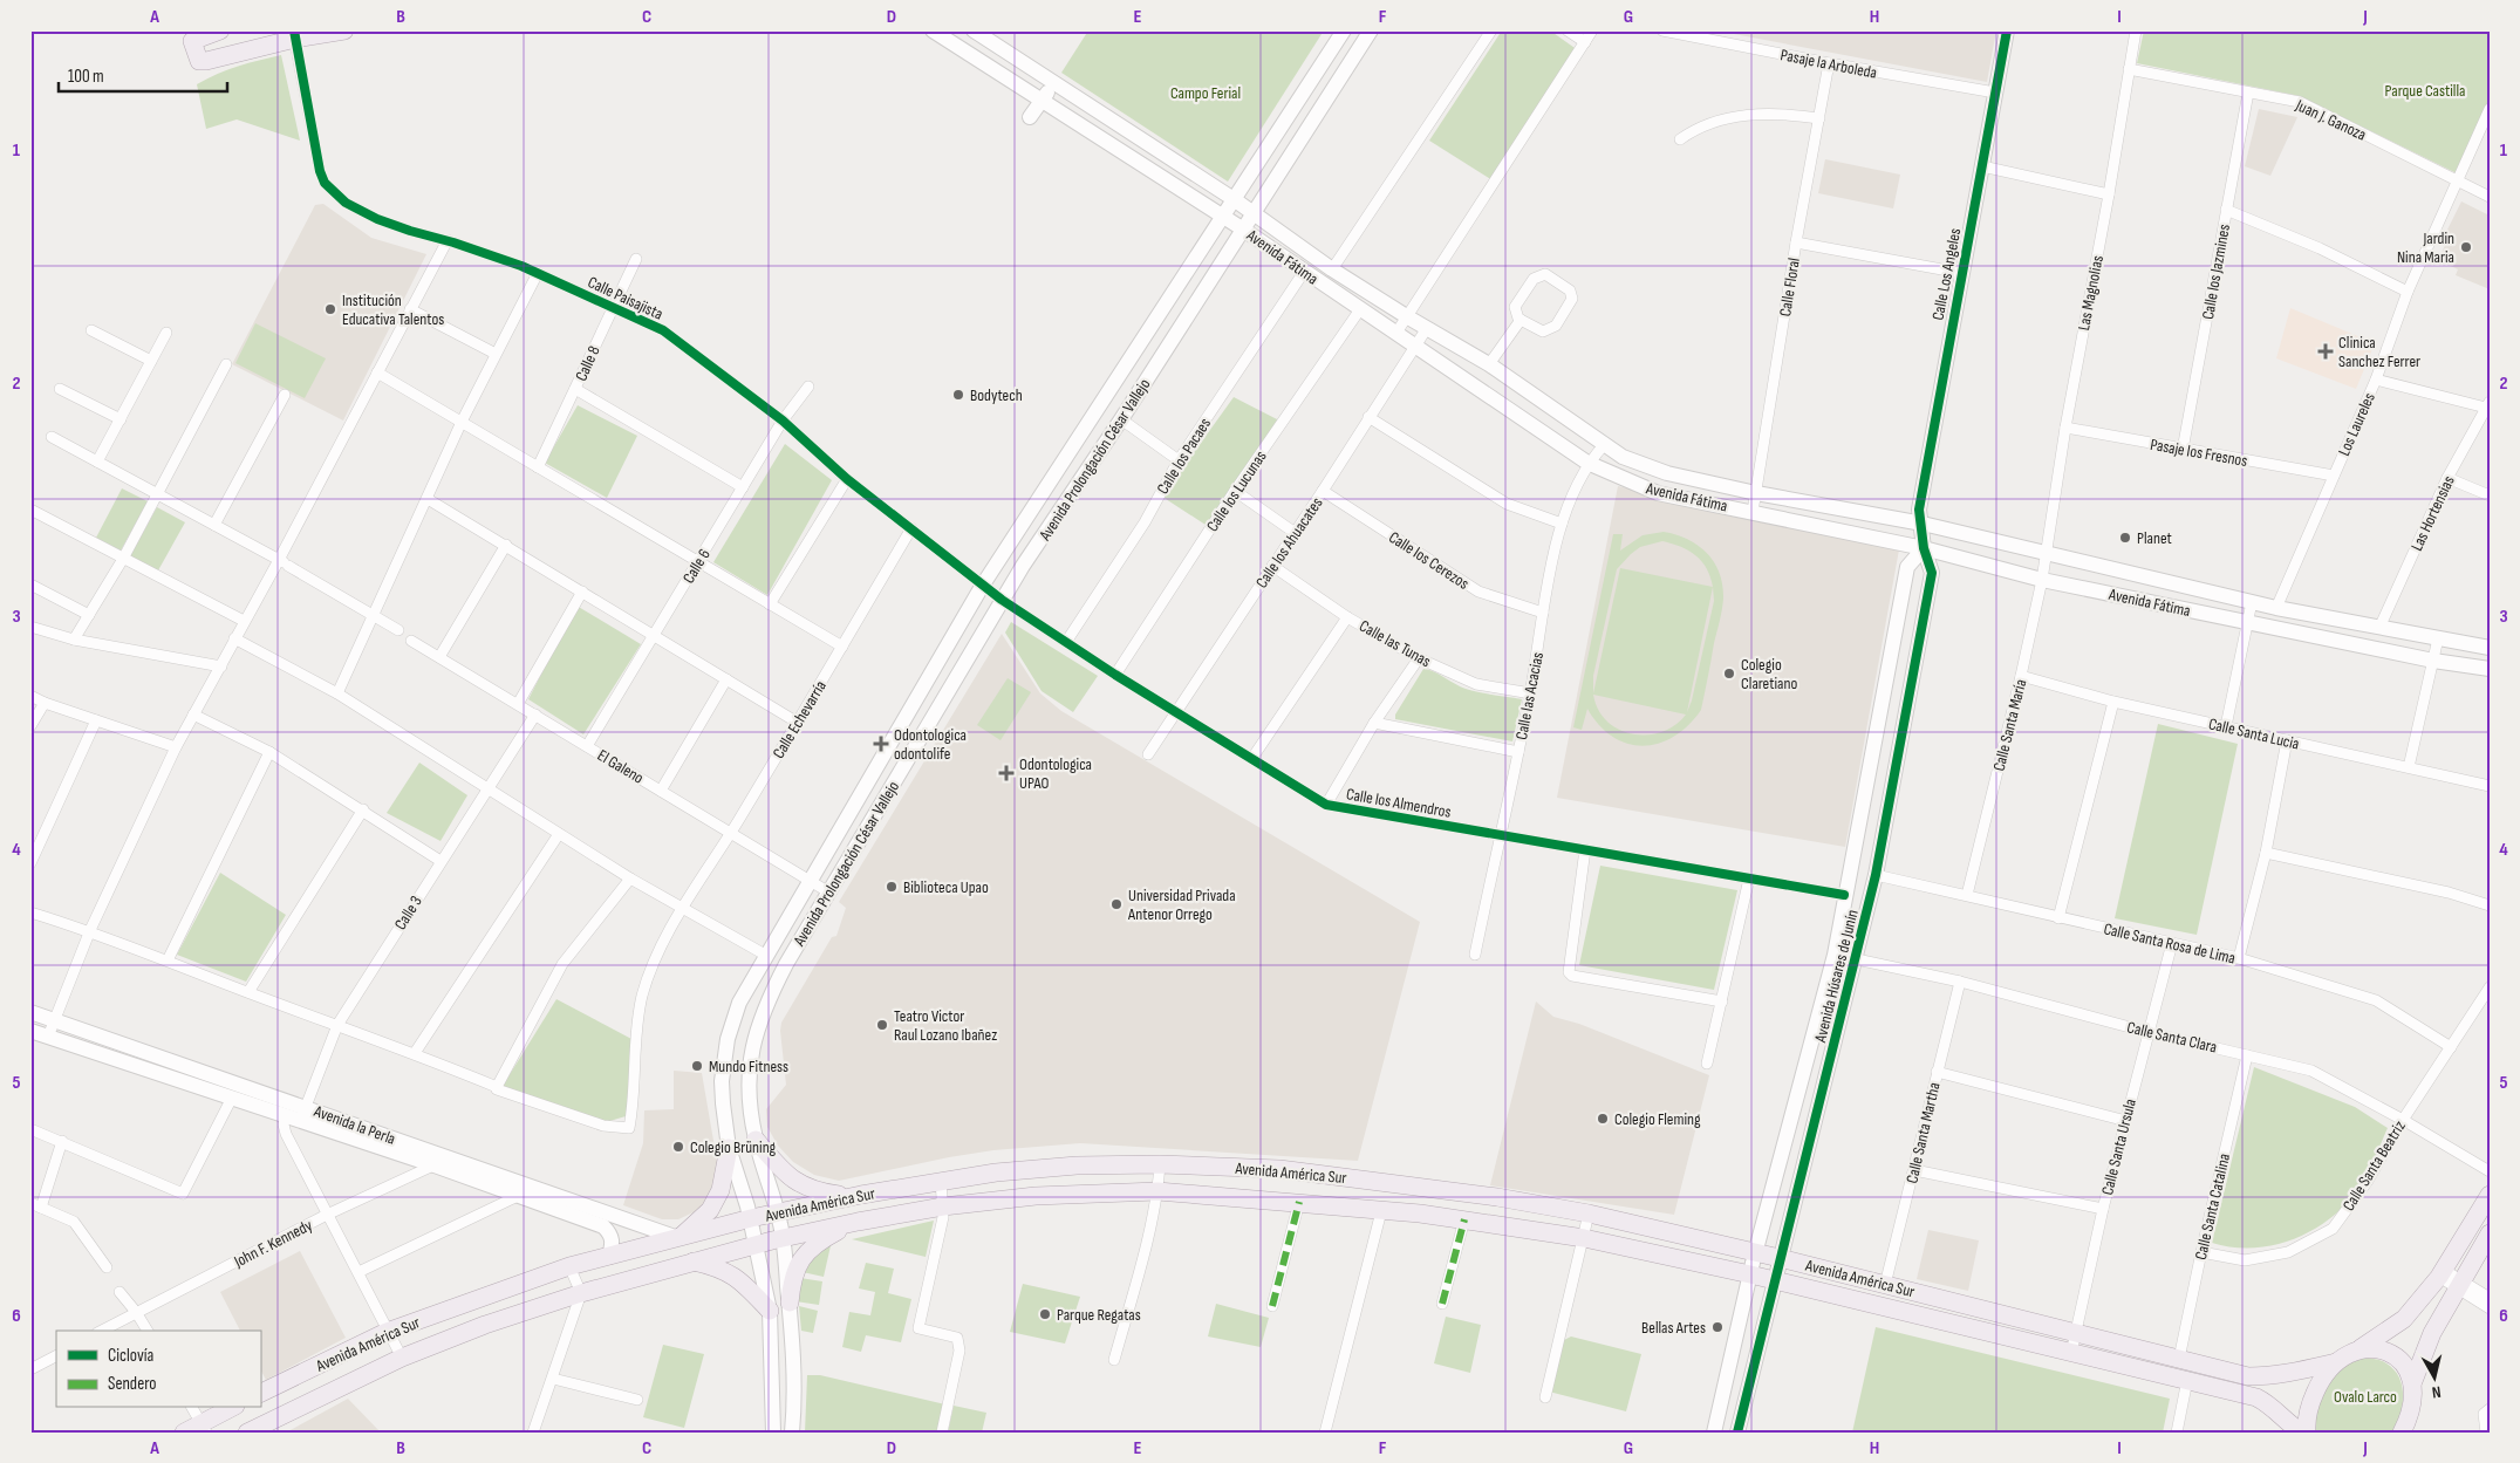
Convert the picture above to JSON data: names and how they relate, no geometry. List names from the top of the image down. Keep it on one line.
{"streets":{"main road":["Avenida Fátima","Calle Los Angeles","Avenida Prolongación César Vallejo","Avenida Húsares de Junín","Avenida la Perla","Avenida América Sur"],"street":["Pasaje la Arboleda","Juan J. Ganoza","Calle los Jazmines","Calle Floral","Las Magnolias","Calle Paisajista","Calle 8","Los Laureles","Pasaje los Fresnos","Calle los Pacaes","Calle los Lucunas","Las Hortensias","Calle los Ahuacates","Calle los Cerezos","Calle 6","Calle las Tunas","Calle las Acacias","Calle Echevarría","Calle Santa María","Calle Santa Lucia","El Galeno","Calle los Almendros","Calle 3","Calle Santa Rosa de Lima","Calle Santa Clara","Calle Santa Martha","Calle Santa Ursula","Calle Santa Beatriz","Calle Santa Catalina","John F. Kennedy"]},"crossings":[["Pasaje la Arboleda","Calle Los Angeles"],["Pasaje la Arboleda","Calle Floral"],["Juan J. Ganoza","Calle los Jazmines"],["Juan J. Ganoza","Las Magnolias"],["Juan J. Ganoza","Los Laureles"],["Avenida Fátima","Calle Los Angeles"],["Avenida Fátima","Calle Floral"],["Avenida Fátima","Las Magnolias"],["Avenida Fátima","Los Laureles"],["Avenida Fátima","Calle los Pacaes"],["Avenida Fátima","Avenida Prolongación César Vallejo"],["Avenida Fátima","Calle los Lucunas"],["Avenida Fátima","Las Hortensias"],["Avenida Fátima","Calle los Ahuacates"],["Avenida Fátima","Calle las Acacias"],["Avenida Fátima","Calle Santa María"],["Avenida Fátima","Avenida Húsares de Junín"],["Calle los Jazmines","Pasaje los Fresnos"],["Calle Los Angeles","Avenida Húsares de Junín"],["Las Magnolias","Pasaje los Fresnos"],["Las Magnolias","Calle Santa María"],["Calle Paisajista","Calle 8"],["Calle Paisajista","Avenida Prolongación César Vallejo"],["Calle Paisajista","Calle 6"],["Calle Paisajista","Calle Echevarría"],["Calle Paisajista","Calle los Almendros"],["Los Laureles","Pasaje los Fresnos"],["Calle los Pacaes","Calle los Almendros"],["Avenida Prolongación César Vallejo","El Galeno"],["Avenida Prolongación César Vallejo","Calle los Almendros"],["Avenida Prolongación César Vallejo","Avenida América Sur"],["Calle los Lucunas","Calle los Almendros"],["Calle los Ahuacates","Calle los Cerezos"],["Calle los Ahuacates","Calle las Tunas"],["Calle los Ahuacates","Calle los Almendros"],["Calle los Cerezos","Calle las Acacias"],["Calle 6","El Galeno"],["Calle las Tunas","Calle las Acacias"],["Calle las Acacias","Calle los Almendros"],["Calle Echevarría","El Galeno"],["Calle Santa María","Calle Santa Lucia"],["Calle Santa María","Calle Santa Rosa de Lima"],["El Galeno","Calle 3"],["Calle los Almendros","Avenida Húsares de Junín"],["Calle 3","Avenida la Perla"],["Calle Santa Rosa de Lima","Avenida Húsares de Junín"],["Calle Santa Rosa de Lima","Calle Santa Ursula"],["Calle Santa Rosa de Lima","Calle Santa Beatriz"],["Avenida Húsares de Junín","Calle Santa Clara"],["Avenida Húsares de Junín","Avenida América Sur"],["Calle Santa Clara","Calle Santa Martha"],["Calle Santa Clara","Calle Santa Ursula"],["Calle Santa Clara","Calle Santa Beatriz"],["Calle Santa Clara","Calle Santa Catalina"],["Avenida la Perla","Avenida América Sur"],["Avenida la Perla","John F. Kennedy"],["Calle Santa Martha","Avenida América Sur"],["Calle Santa Ursula","Avenida América Sur"],["Calle Santa Beatriz","Calle Santa Catalina"],["Avenida América Sur","Calle Santa Catalina"]],"parks":["Parque Castilla","Campo Ferial","Ovalo Larco"],"places":{"other":["Jardin Nina Maria","Institución Educativa Talentos","Bodytech","Planet","Colegio Claretiano","Biblioteca Upao","Universidad Privada Antenor Orrego","Teatro Victor Raul Lozano Ibañez","Mundo Fitness","Colegio Fleming","Colegio Brüning","Parque Regatas","Bellas Artes"],"health":["Clinica Sanchez Ferrer","Odontologica odontolife","Odontologica UPAO"]},"legend":["Ciclovía","Sendero"],"scale_bar":"100 m","north":"bottom","grid":{"columns":["A","B","C","D","E","F","G","H","I","J"],"rows":["1","2","3","4","5","6"]}}
